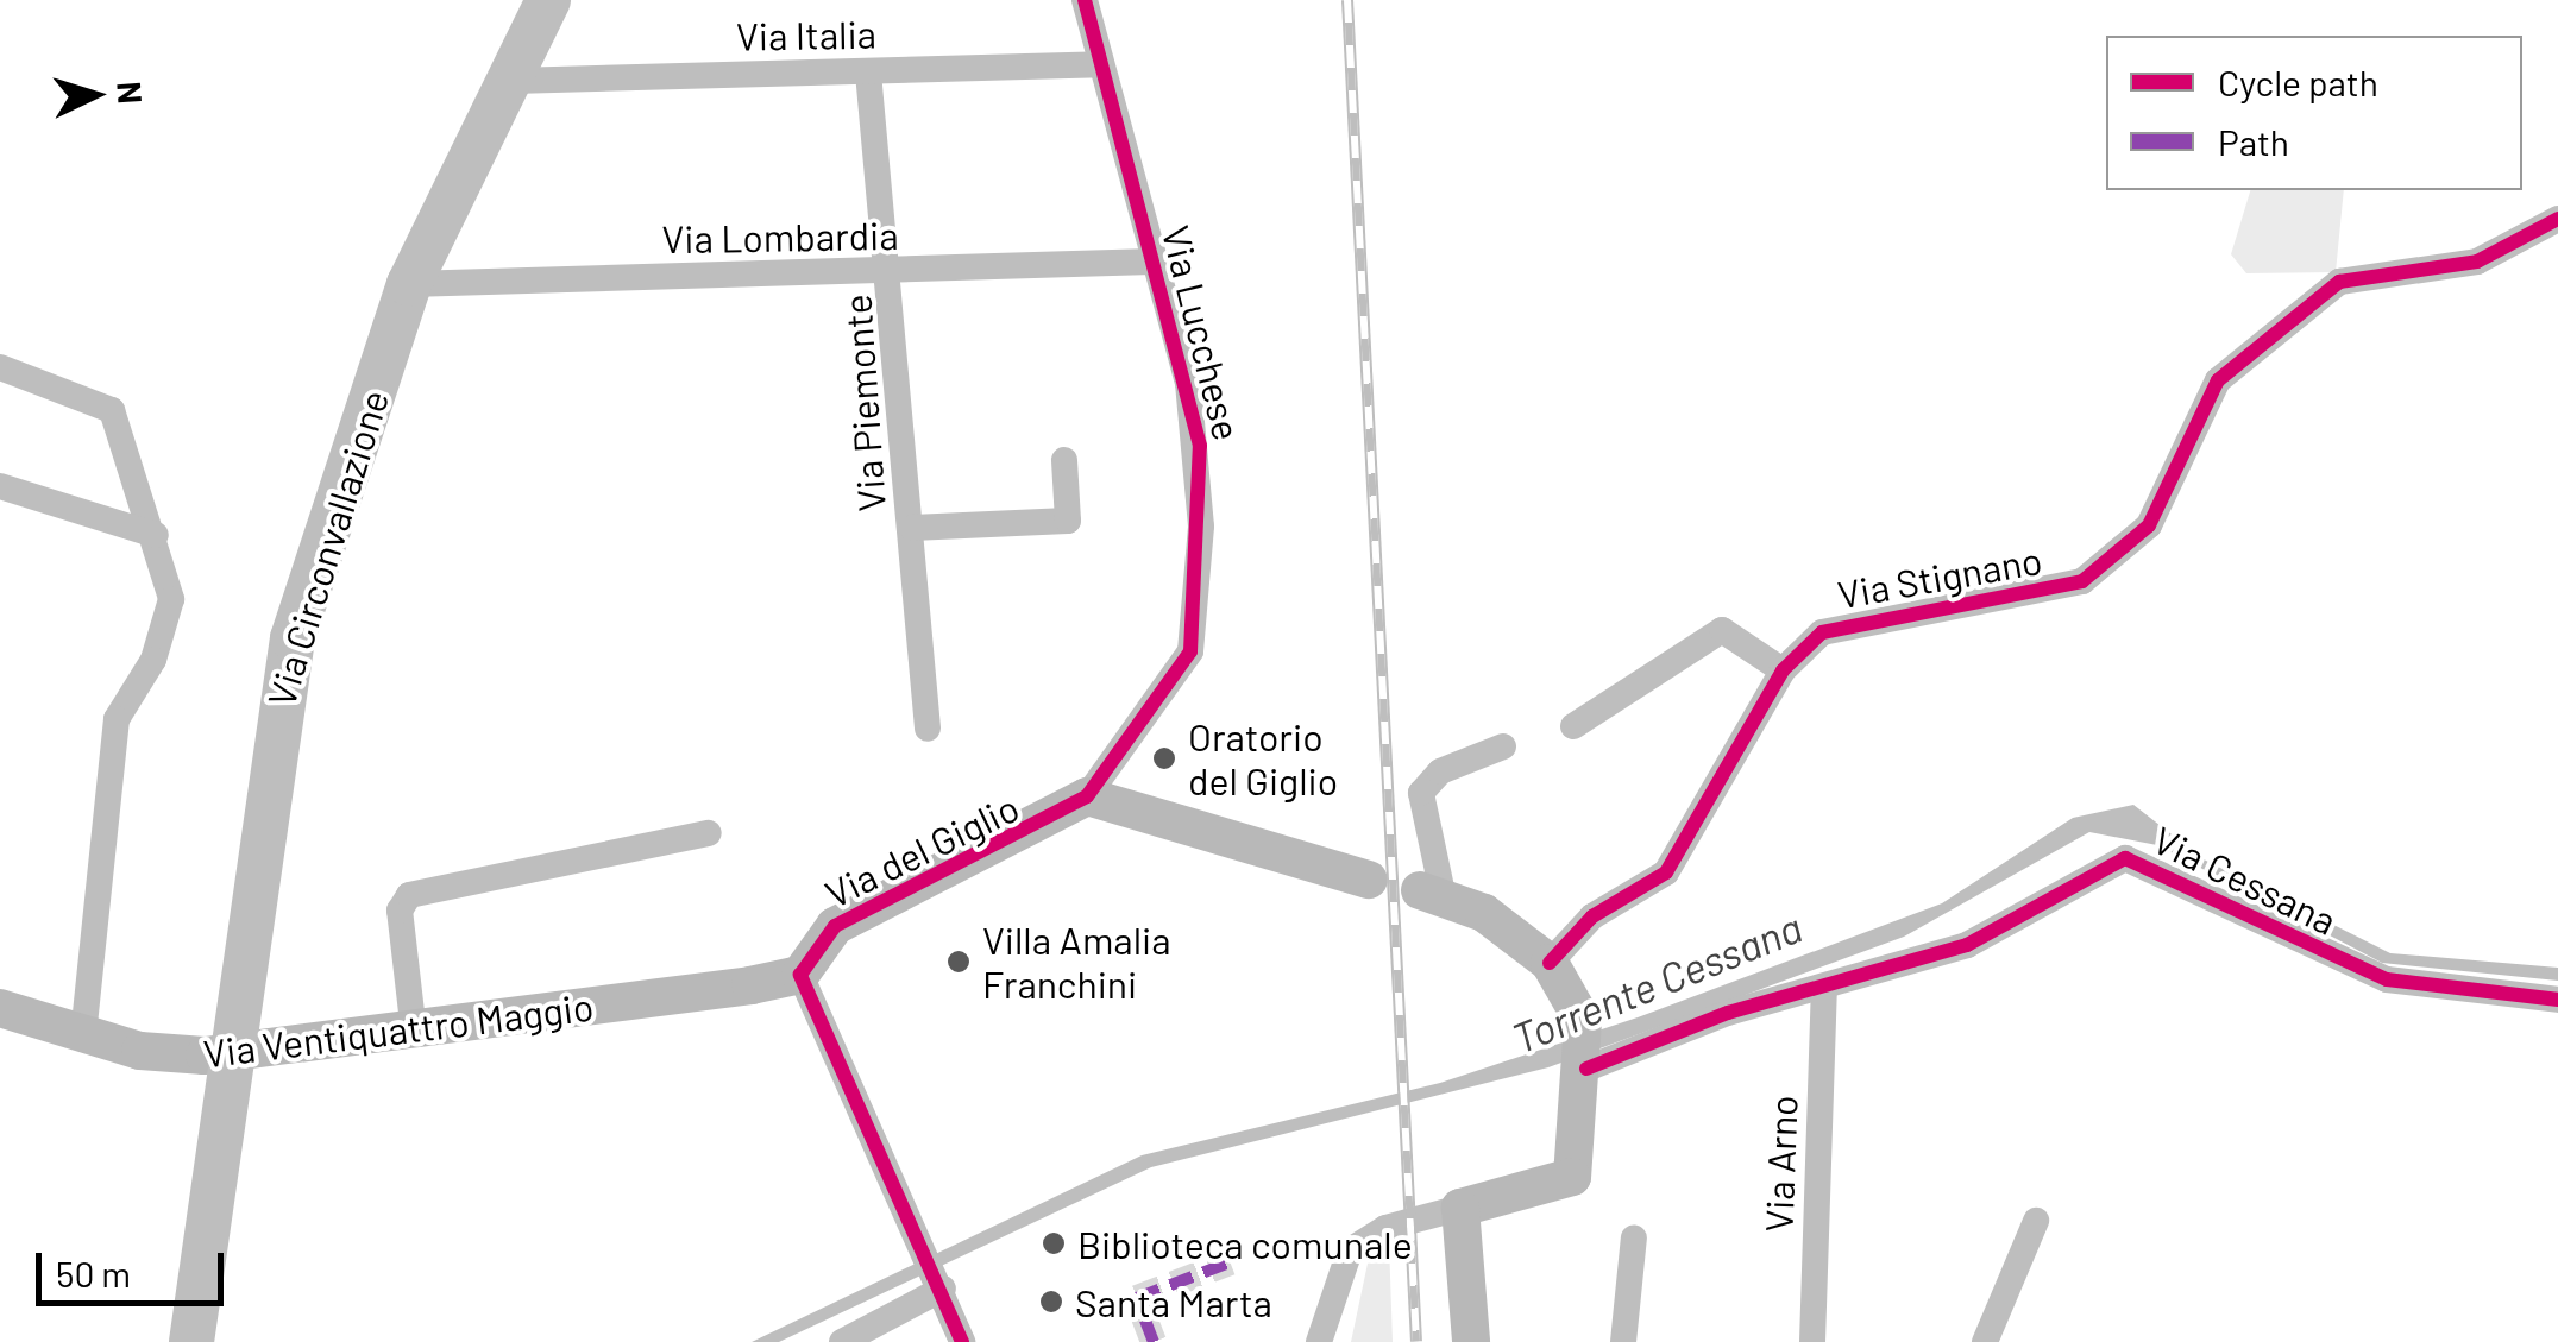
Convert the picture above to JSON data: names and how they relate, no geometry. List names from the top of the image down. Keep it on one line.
{"streets":{"main road":["Via Circonvallazione"],"street":["Via Italia","Via Lombardia","Via Lucchese","Via Piemonte","Via Stignano","Via del Giglio","Via Cessana","Via Ventiquattro Maggio","Via Arno"]},"crossings":[["Via Italia","Via Lucchese"],["Via Italia","Via Piemonte"],["Via Italia","Via Circonvallazione"],["Via Lombardia","Via Lucchese"],["Via Lombardia","Via Piemonte"],["Via Lombardia","Via Circonvallazione"],["Via Lucchese","Via del Giglio"],["Via Circonvallazione","Via Ventiquattro Maggio"],["Via del Giglio","Via Ventiquattro Maggio"],["Via Cessana","Via Arno"]],"water":["Torrente Cessana"],"places":["Oratorio del Giglio","Villa Amalia Franchini","Biblioteca comunale","Santa Marta"],"legend":["Cycle path","Path"],"scale_bar":"50 m","north":"right"}
